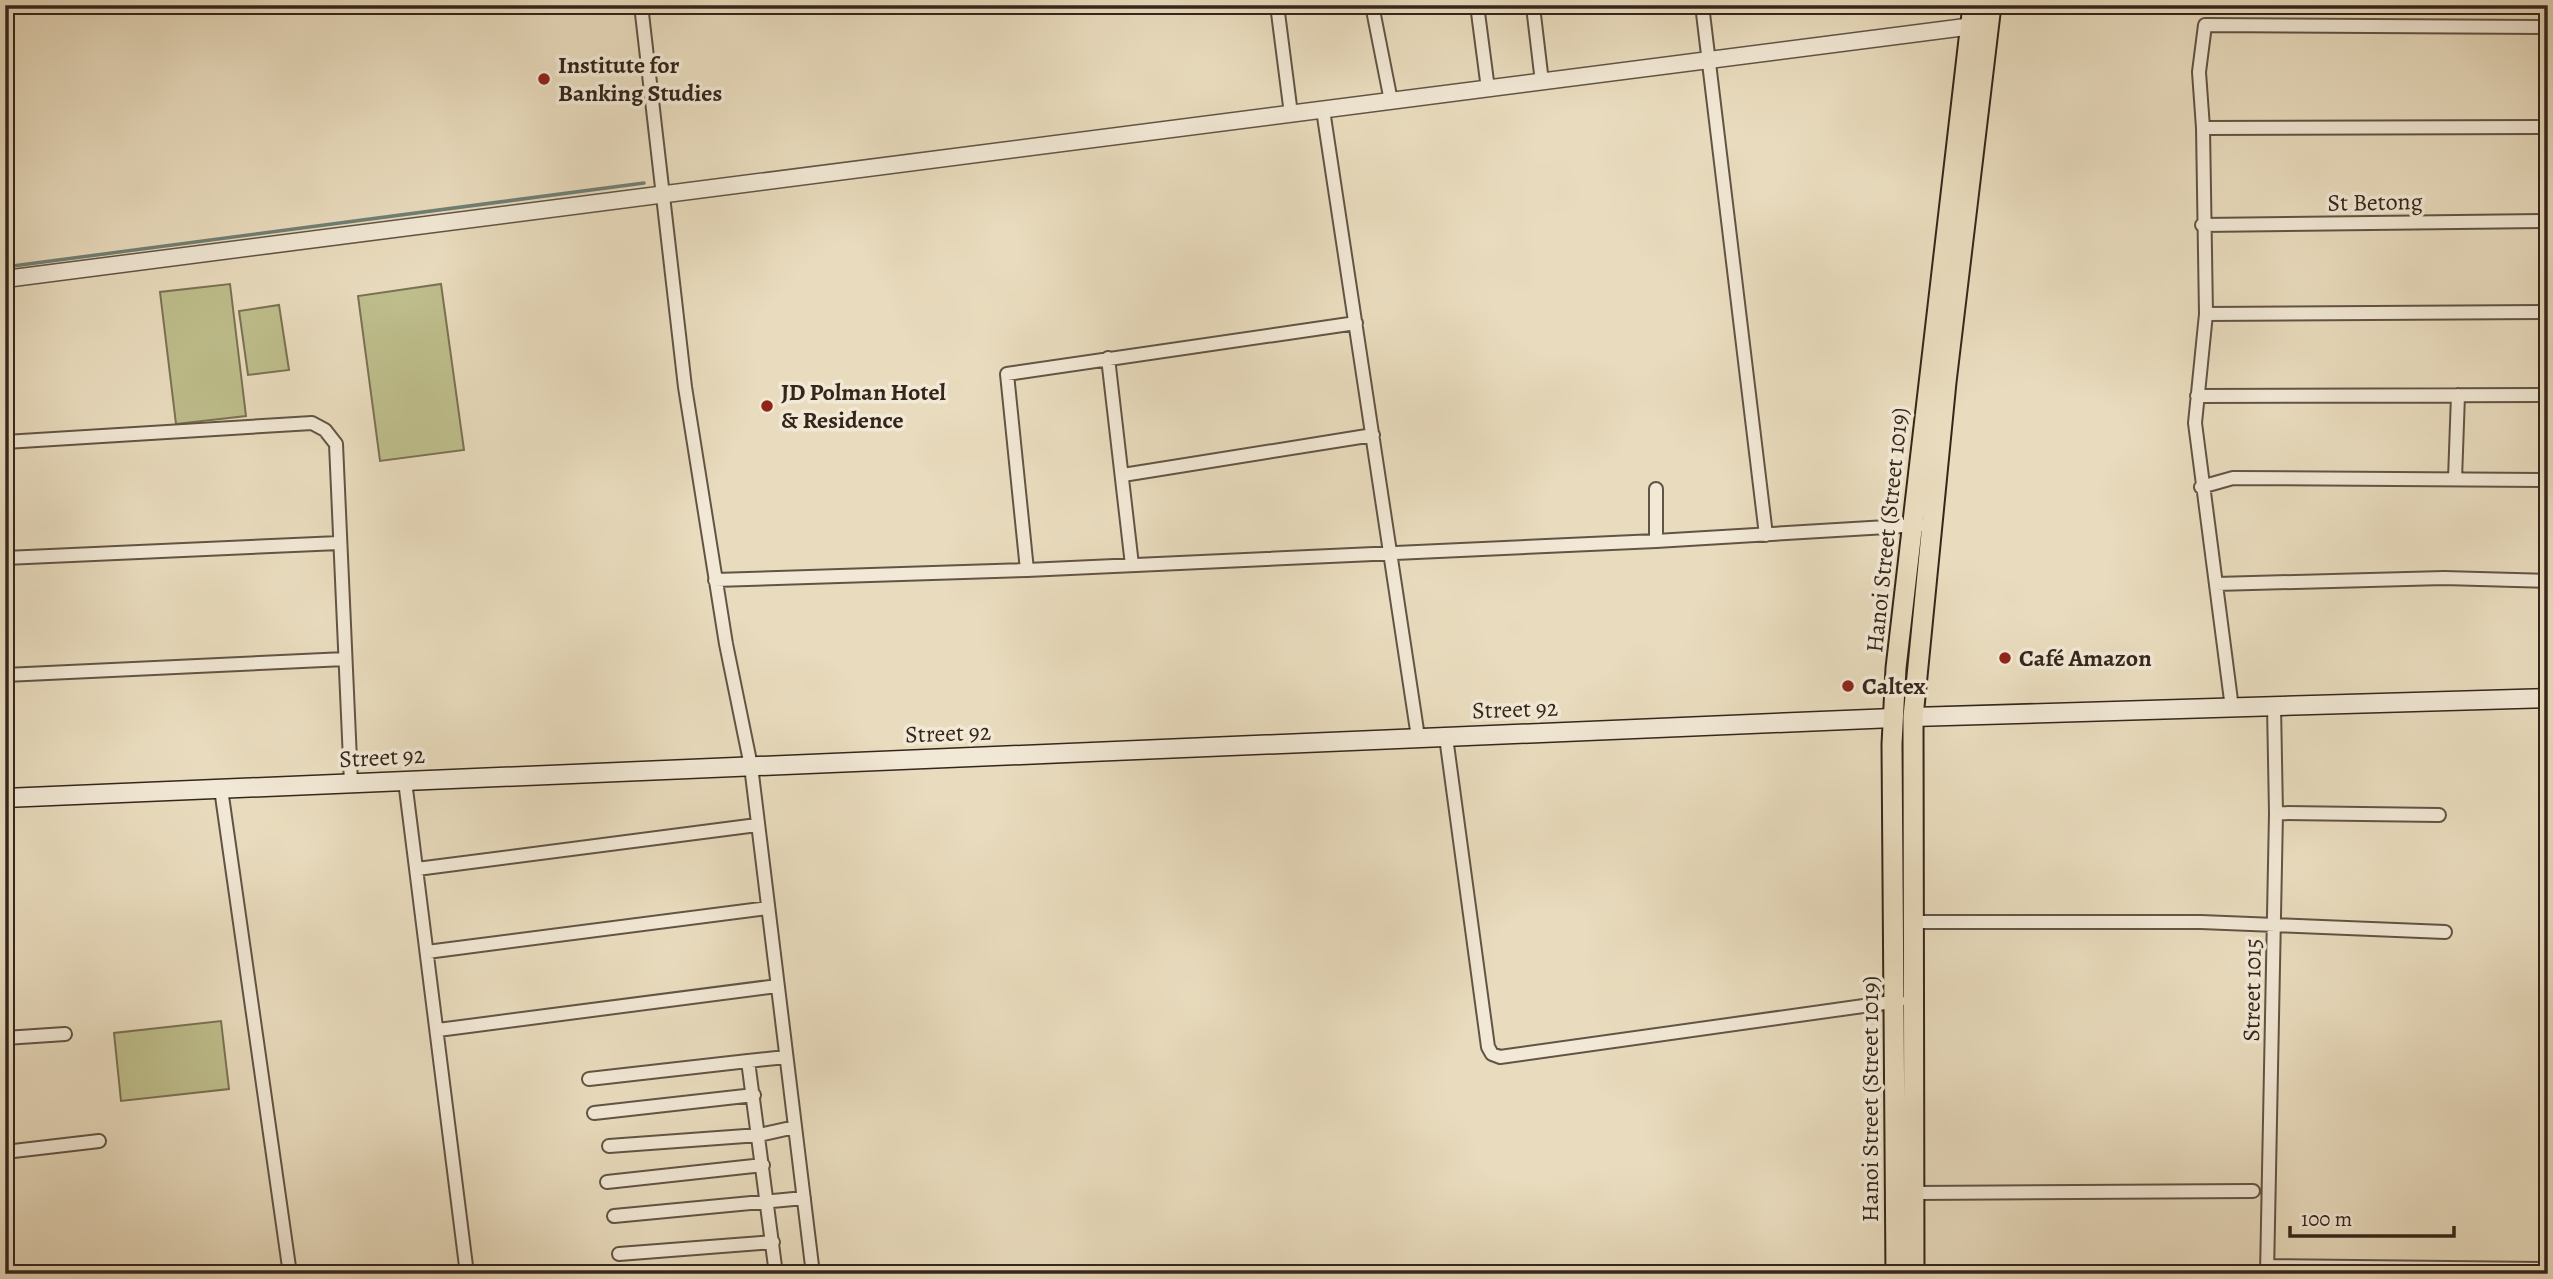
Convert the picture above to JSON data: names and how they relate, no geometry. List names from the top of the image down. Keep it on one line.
{"streets":{"main road":["Hanoi Street (Street 1019)","Street 92"],"street":["St Betong","Street 1015"]},"crossings":[["Hanoi Street (Street 1019)","Street 92"],["Street 92","Street 1015"]],"places":["Institute for Banking Studies","JD Polman Hotel & Residence","Café Amazon","Caltex"],"scale_bar":"100 m"}
